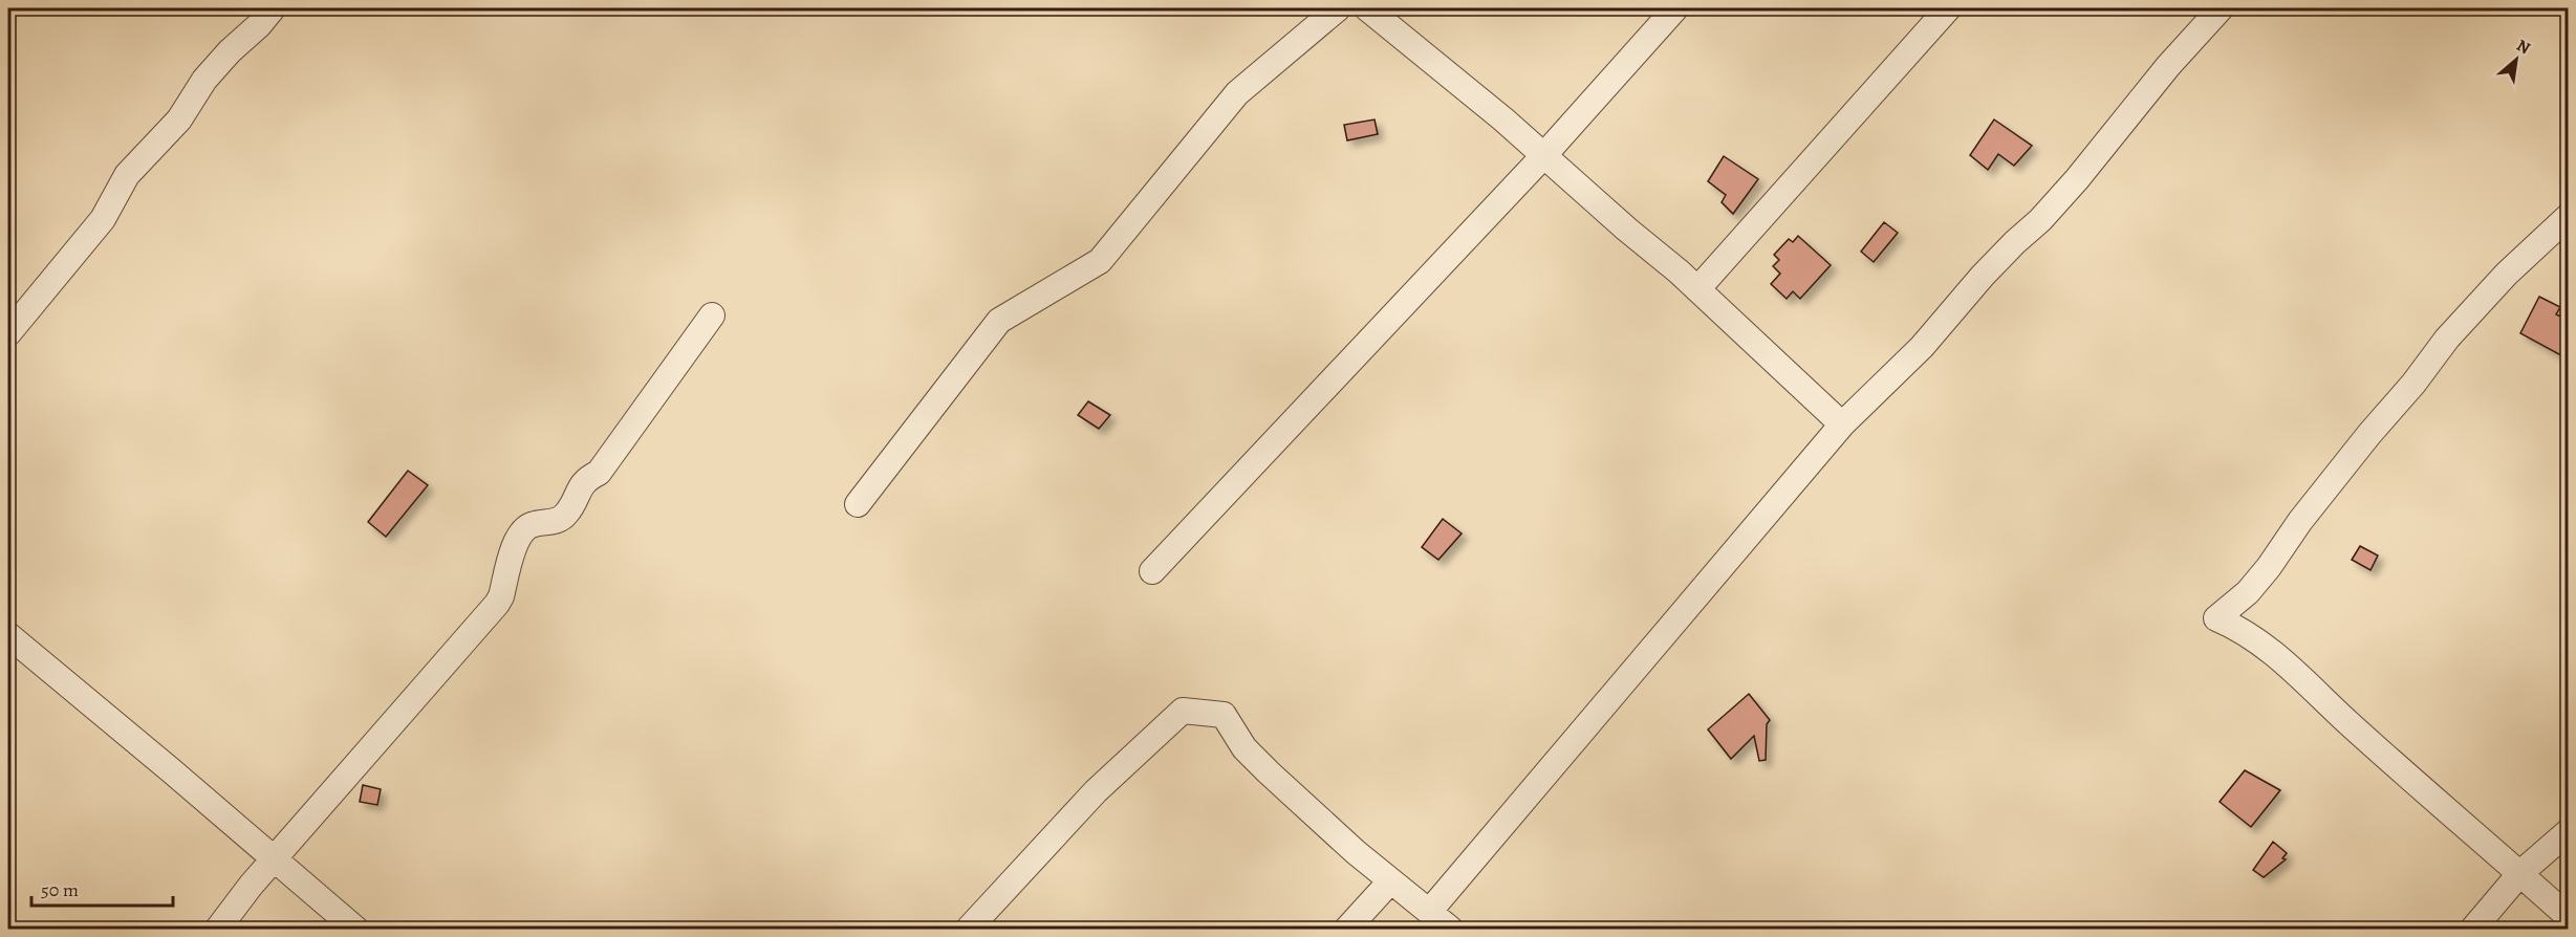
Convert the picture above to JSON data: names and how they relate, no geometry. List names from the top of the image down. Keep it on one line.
{"scale_bar":"50 m","north":"top right"}
